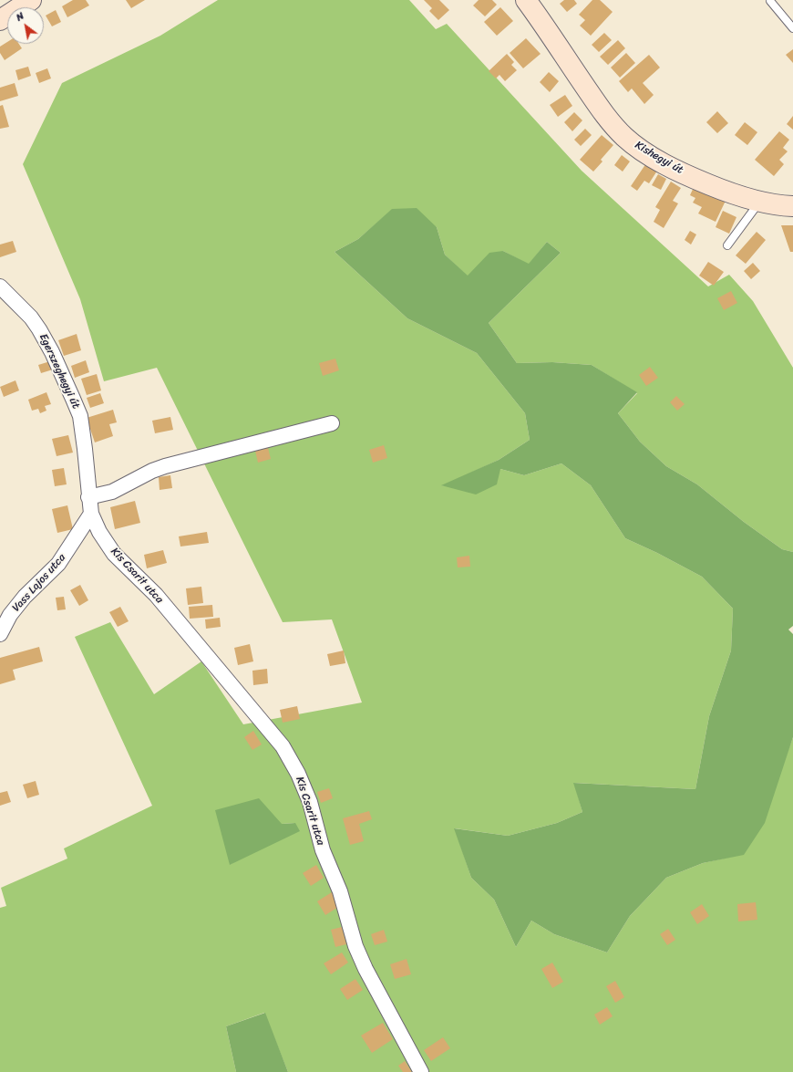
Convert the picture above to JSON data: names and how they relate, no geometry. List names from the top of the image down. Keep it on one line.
{"streets":{"street":["Kishegyi út","Egerszeghegyi út","Kis Csarit utca","Vass Lajos utca"]},"crossings":[["Egerszeghegyi út","Kis Csarit utca"],["Egerszeghegyi út","Vass Lajos utca"],["Kis Csarit utca","Vass Lajos utca"]],"north":"top left"}
